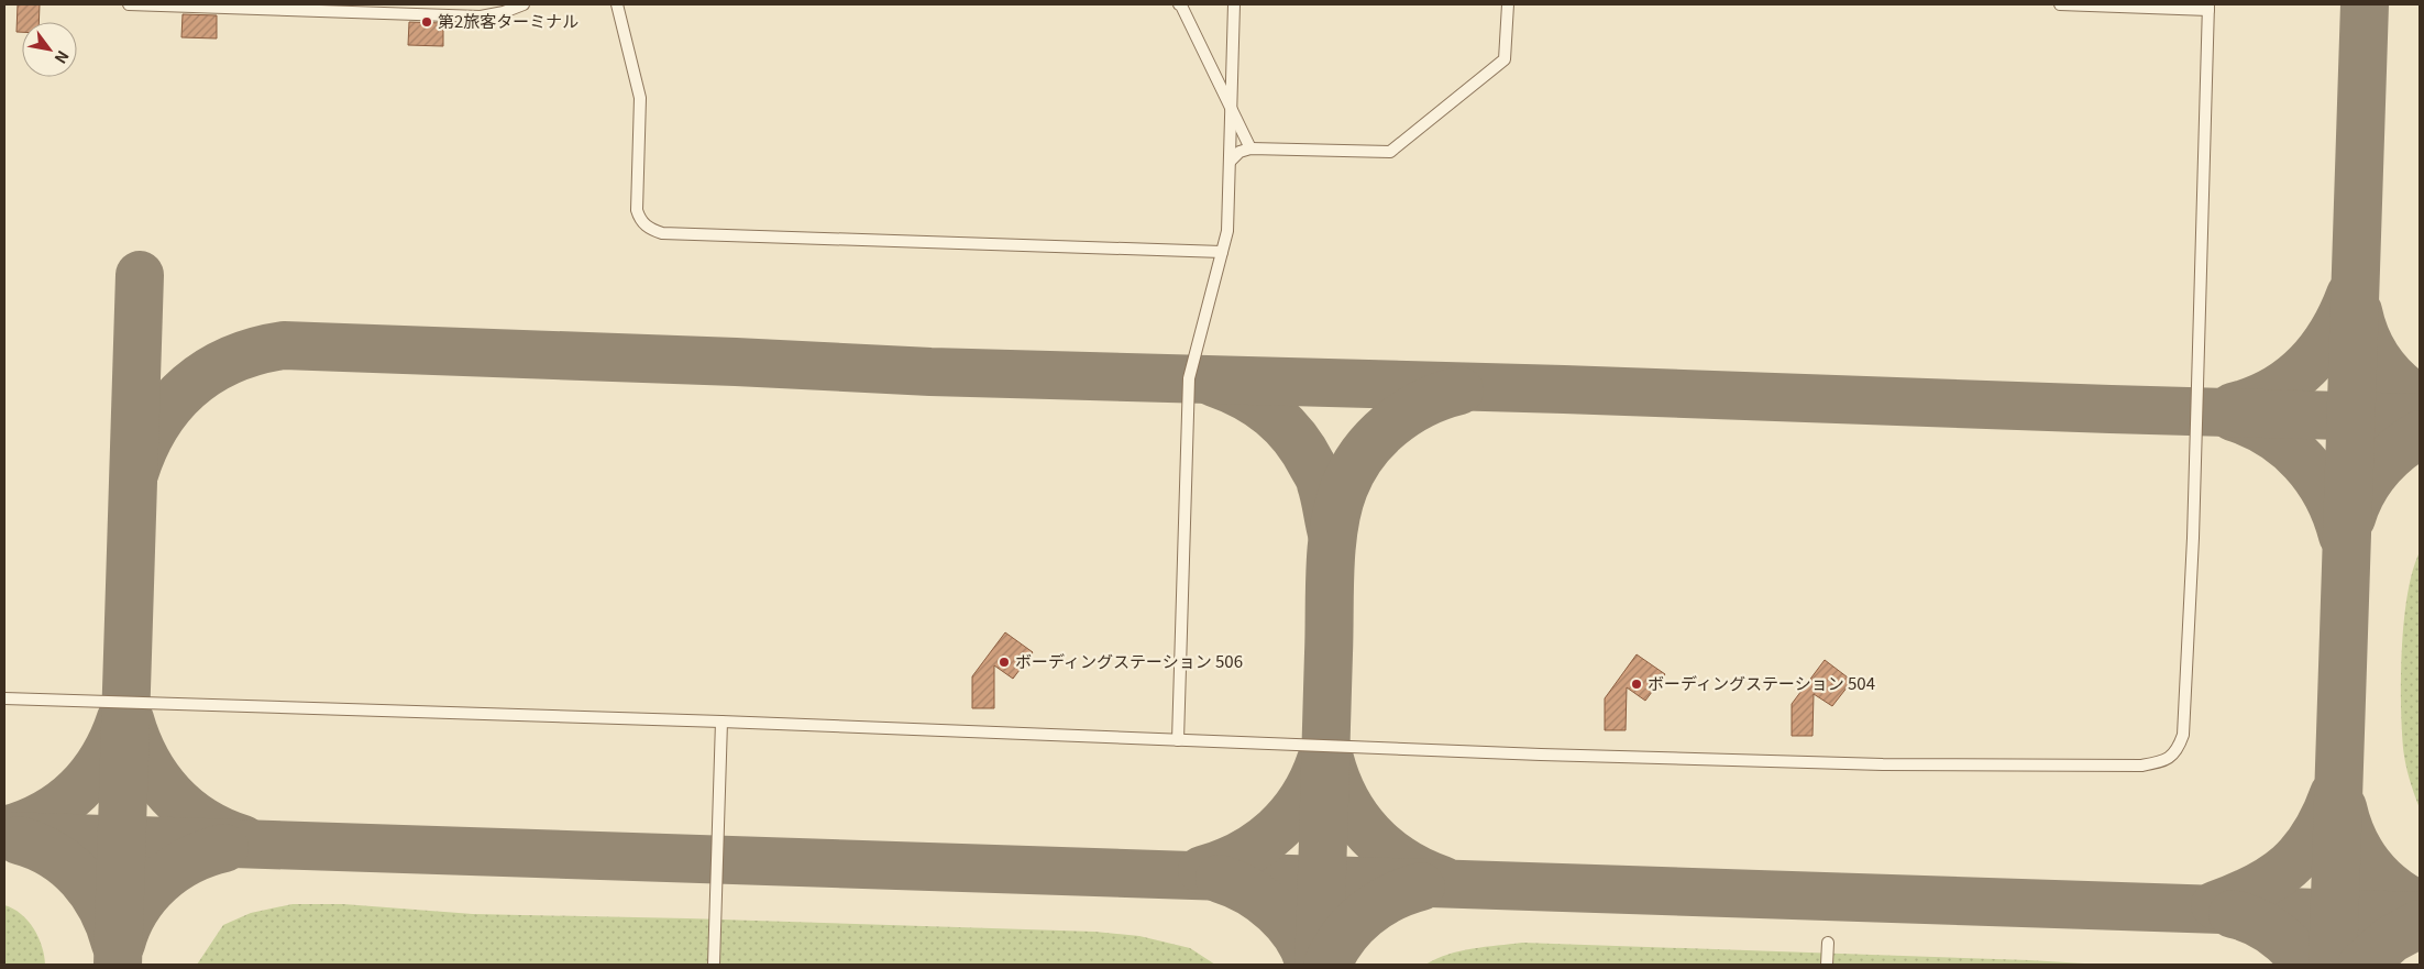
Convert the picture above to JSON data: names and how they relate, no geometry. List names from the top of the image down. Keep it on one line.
{"places":["第2旅客ターミナル","ボーディングステーション 506","ボーディングステーション 504"],"north":"bottom right"}
